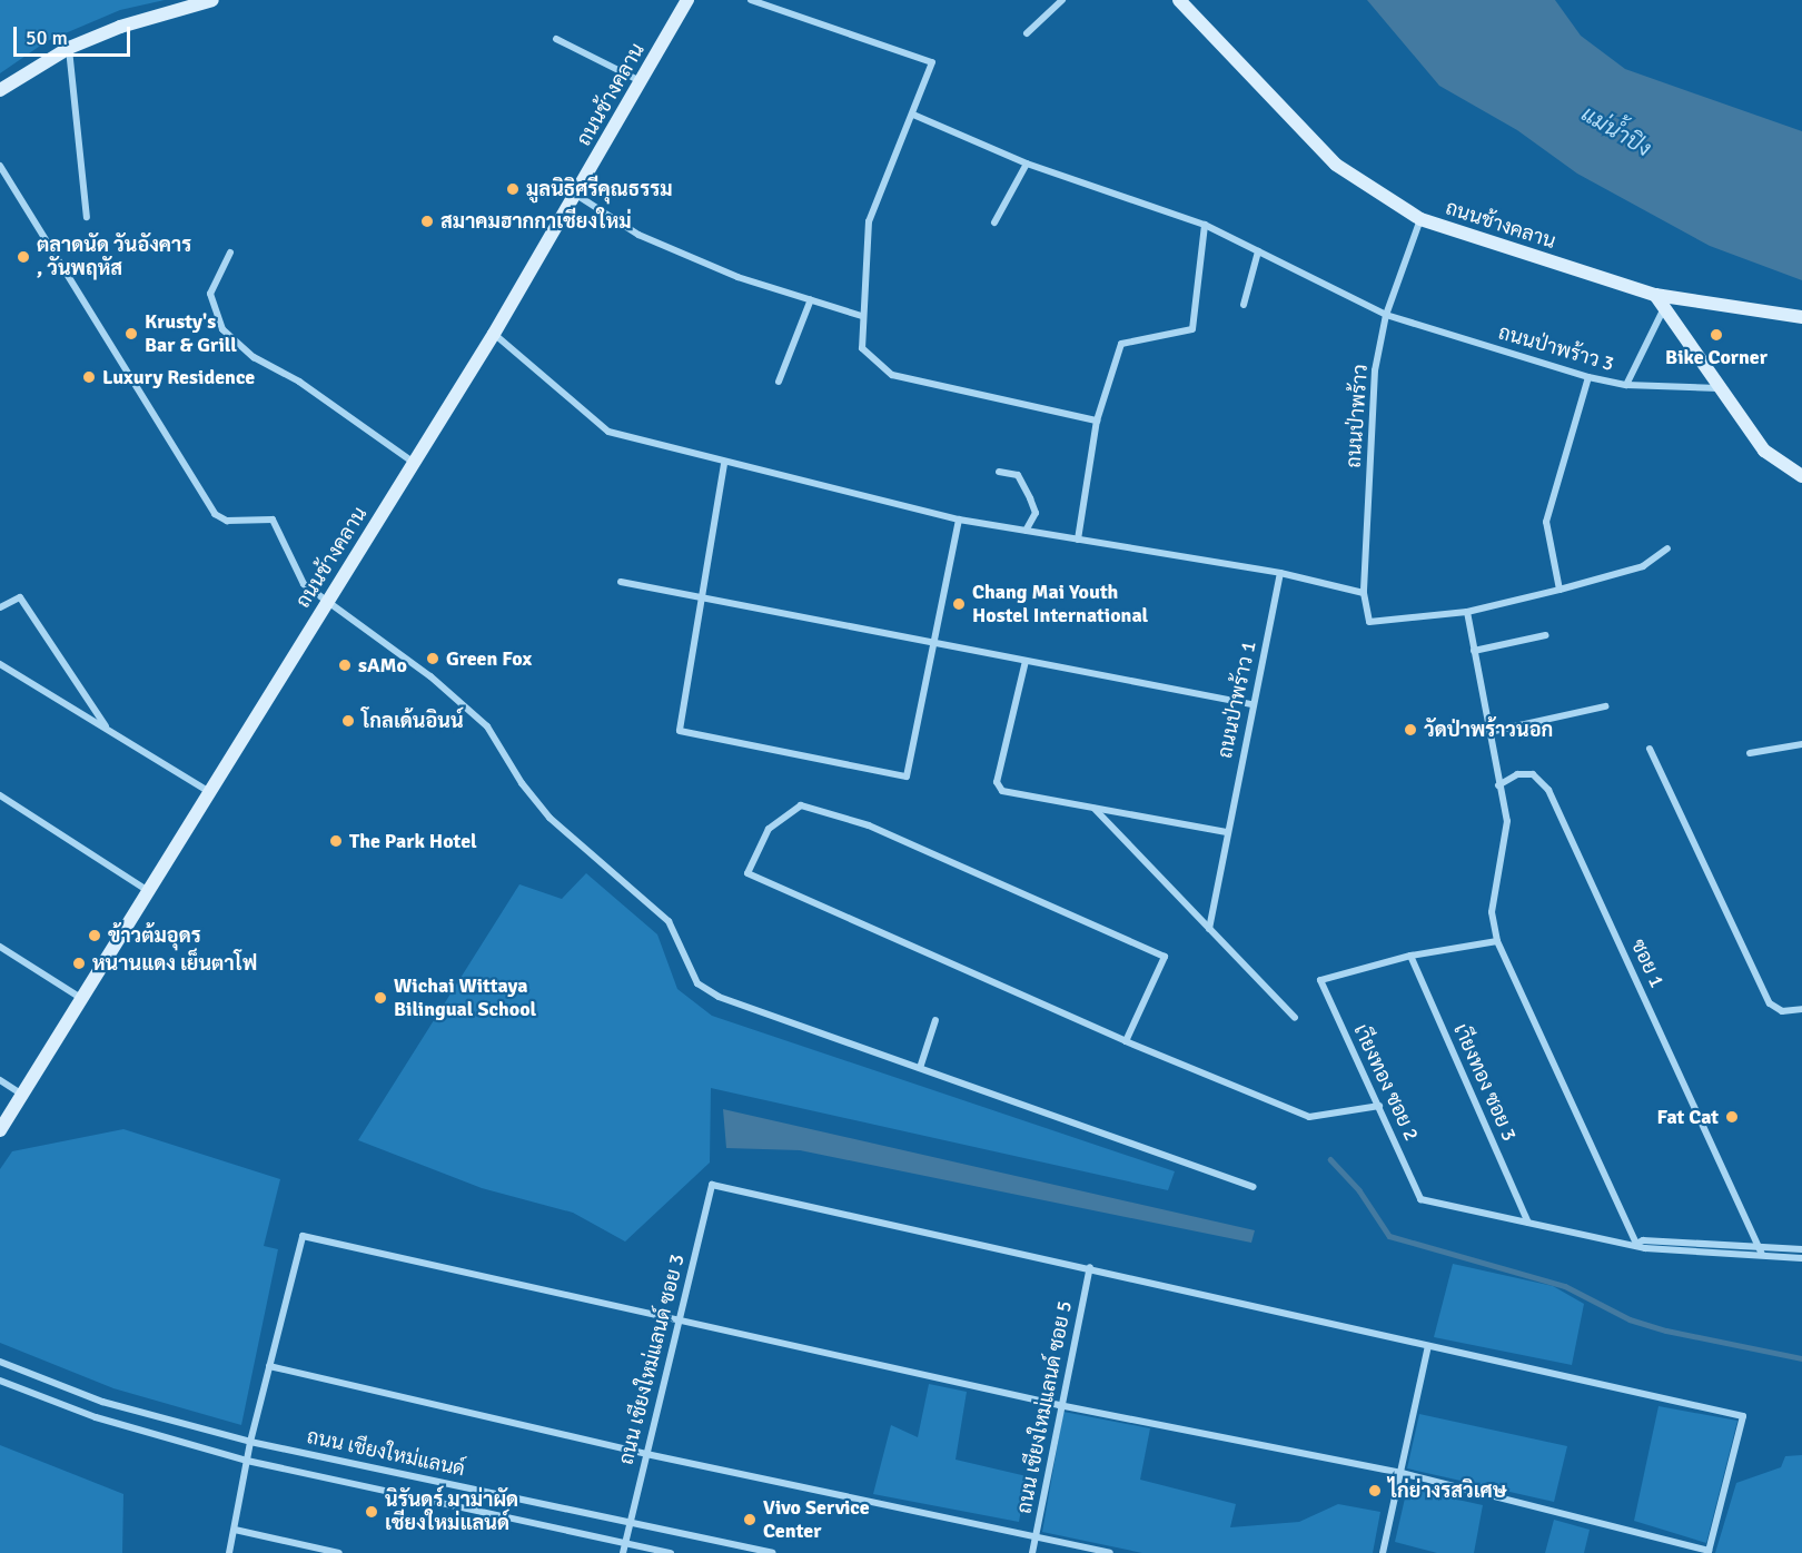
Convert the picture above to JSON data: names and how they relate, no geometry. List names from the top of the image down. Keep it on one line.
{"streets":{"street":["ถนนช้างคลาน","ถนนป่าพร้าว 3","ถนนป่าพร้าว","ถนนป่าพร้าว 1","ซอย 1","เาียงทอง ซอย 2","เาียงทอง ซอย 3","ถนน เชียงใหม่แลนด์ ซอย 3","ถนน เชียงใหม่แลนด์ ซอย 5","ถนน เชียงใหม่แลนด์"]},"crossings":[["ถนนช้างคลาน","ถนนป่าพร้าว"],["ถนนป่าพร้าว 3","ถนนป่าพร้าว"],["เาียงทอง ซอย 2","เาียงทอง ซอย 3"],["ถนน เชียงใหม่แลนด์ ซอย 3","ถนน เชียงใหม่แลนด์ ซอย 5"],["ถนน เชียงใหม่แลนด์ ซอย 3","ถนน เชียงใหม่แลนด์"]],"water":["แม่น้ำปิง"],"places":["มูลนิธิศรีคุณธรรม","สมาคมฮากกาเชียงใหม่","ตลาดนัด วันอังคาร , วันพฤหัส","Krusty's Bar & Grill","Bike Corner","Luxury Residence","Chang Mai Youth Hostel International","Green Fox","sAMo","โกลเด้นอินน์","วัดป่าพร้าวนอก","The Park Hotel","ข้าวต้มอุดร","หนานแดง เย็นตาโฟ","Wichai Wittaya Bilingual School","Fat Cat","ไก่ย่างรสวิเศษ","นิรันดร์ มาม่าผัด เชียงใหม่แลนด์","Vivo Service Center"],"scale_bar":"50 m"}
